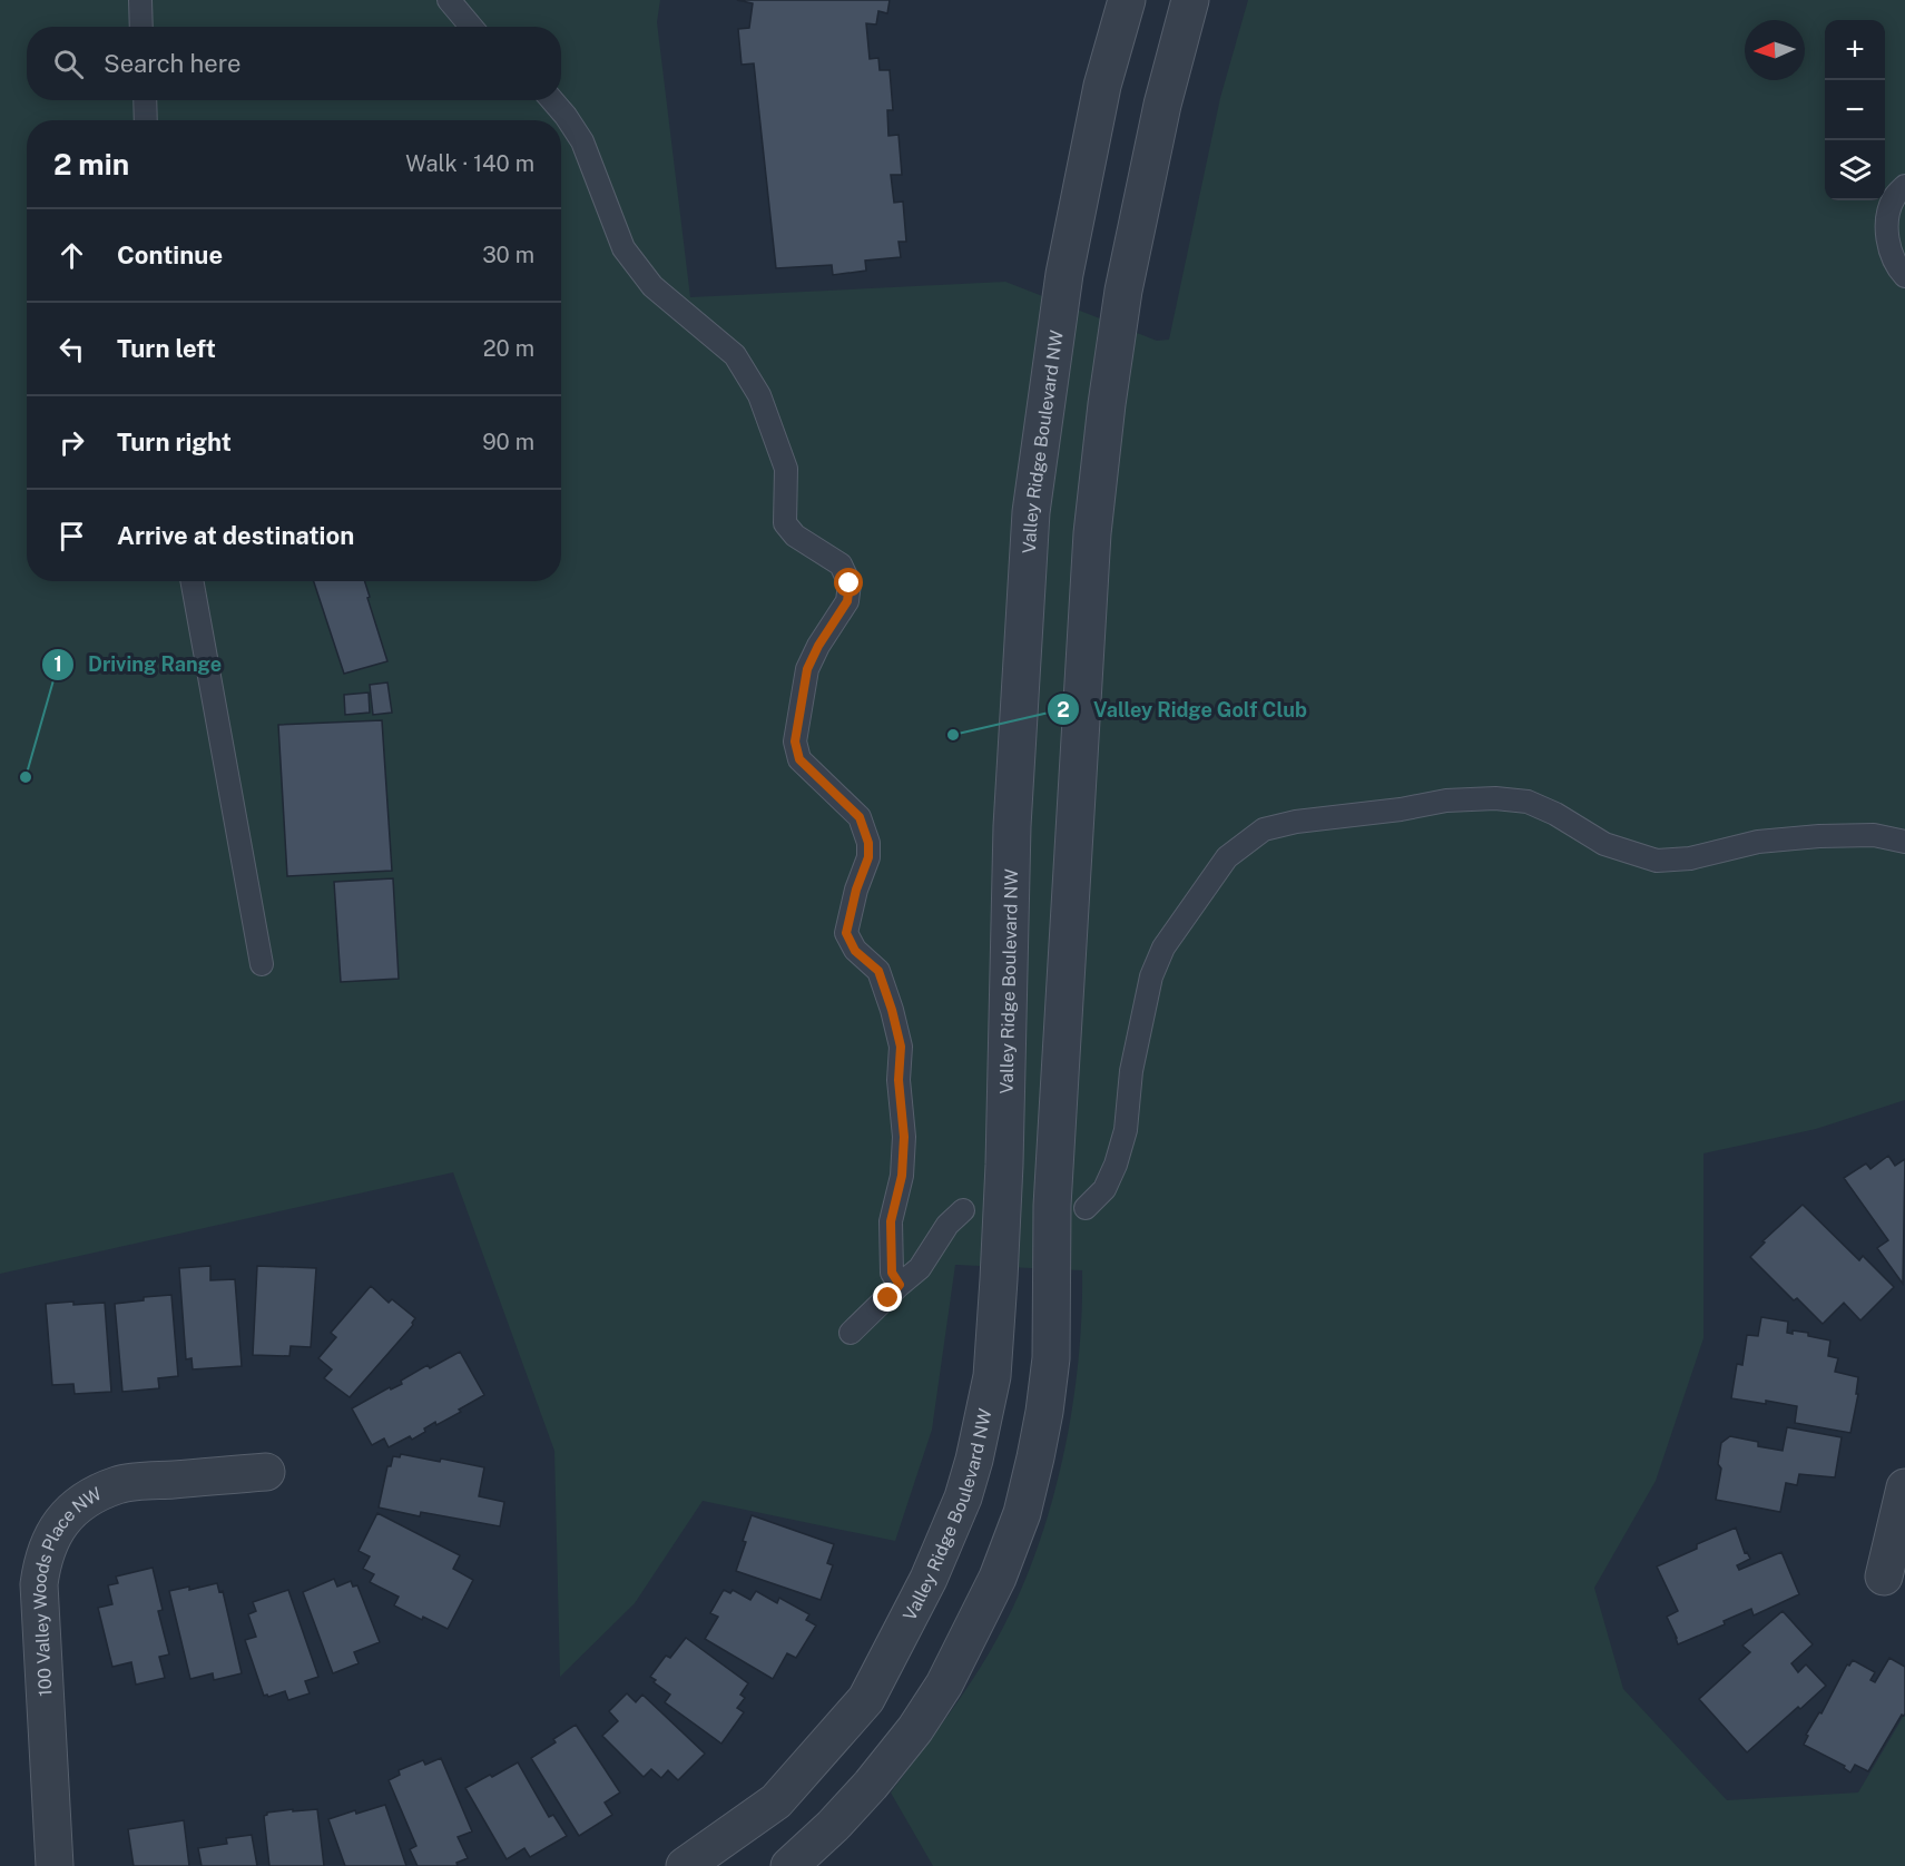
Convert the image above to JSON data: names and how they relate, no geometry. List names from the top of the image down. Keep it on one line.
{"streets":{"street":["Valley Ridge Boulevard NW","100 Valley Woods Place NW"]},"places":["Valley Ridge Golf Club","Driving Range"],"north":"left","page":{"map_buttons":["+","−"],"search":"Search here","heading":["2 min","Walk · 140 m"],"list":[["Continue","30 m"],["Turn left","20 m"],["Turn right","90 m"],"Arrive at destination"]}}
